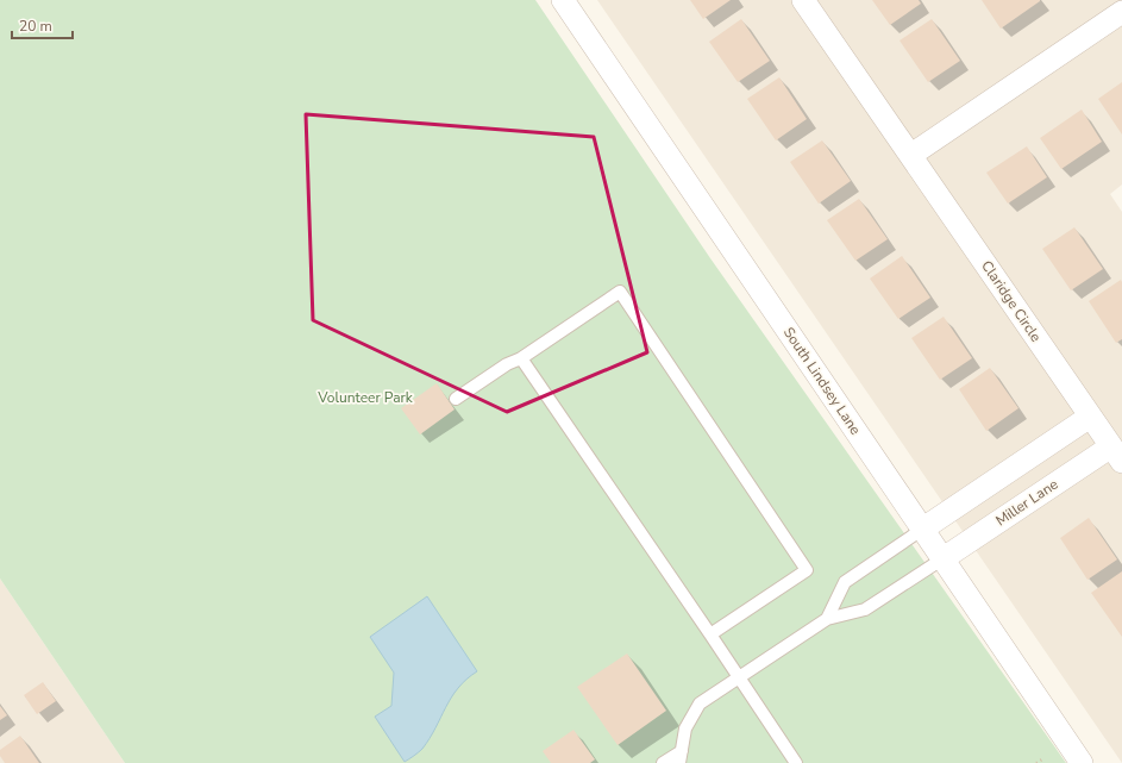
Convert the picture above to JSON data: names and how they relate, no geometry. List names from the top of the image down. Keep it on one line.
{"streets":{"street":["Claridge Circle","South Lindsey Lane","Miller Lane"]},"crossings":[["Claridge Circle","Miller Lane"],["South Lindsey Lane","Miller Lane"]],"parks":["Volunteer Park"],"scale_bar":"20 m"}
